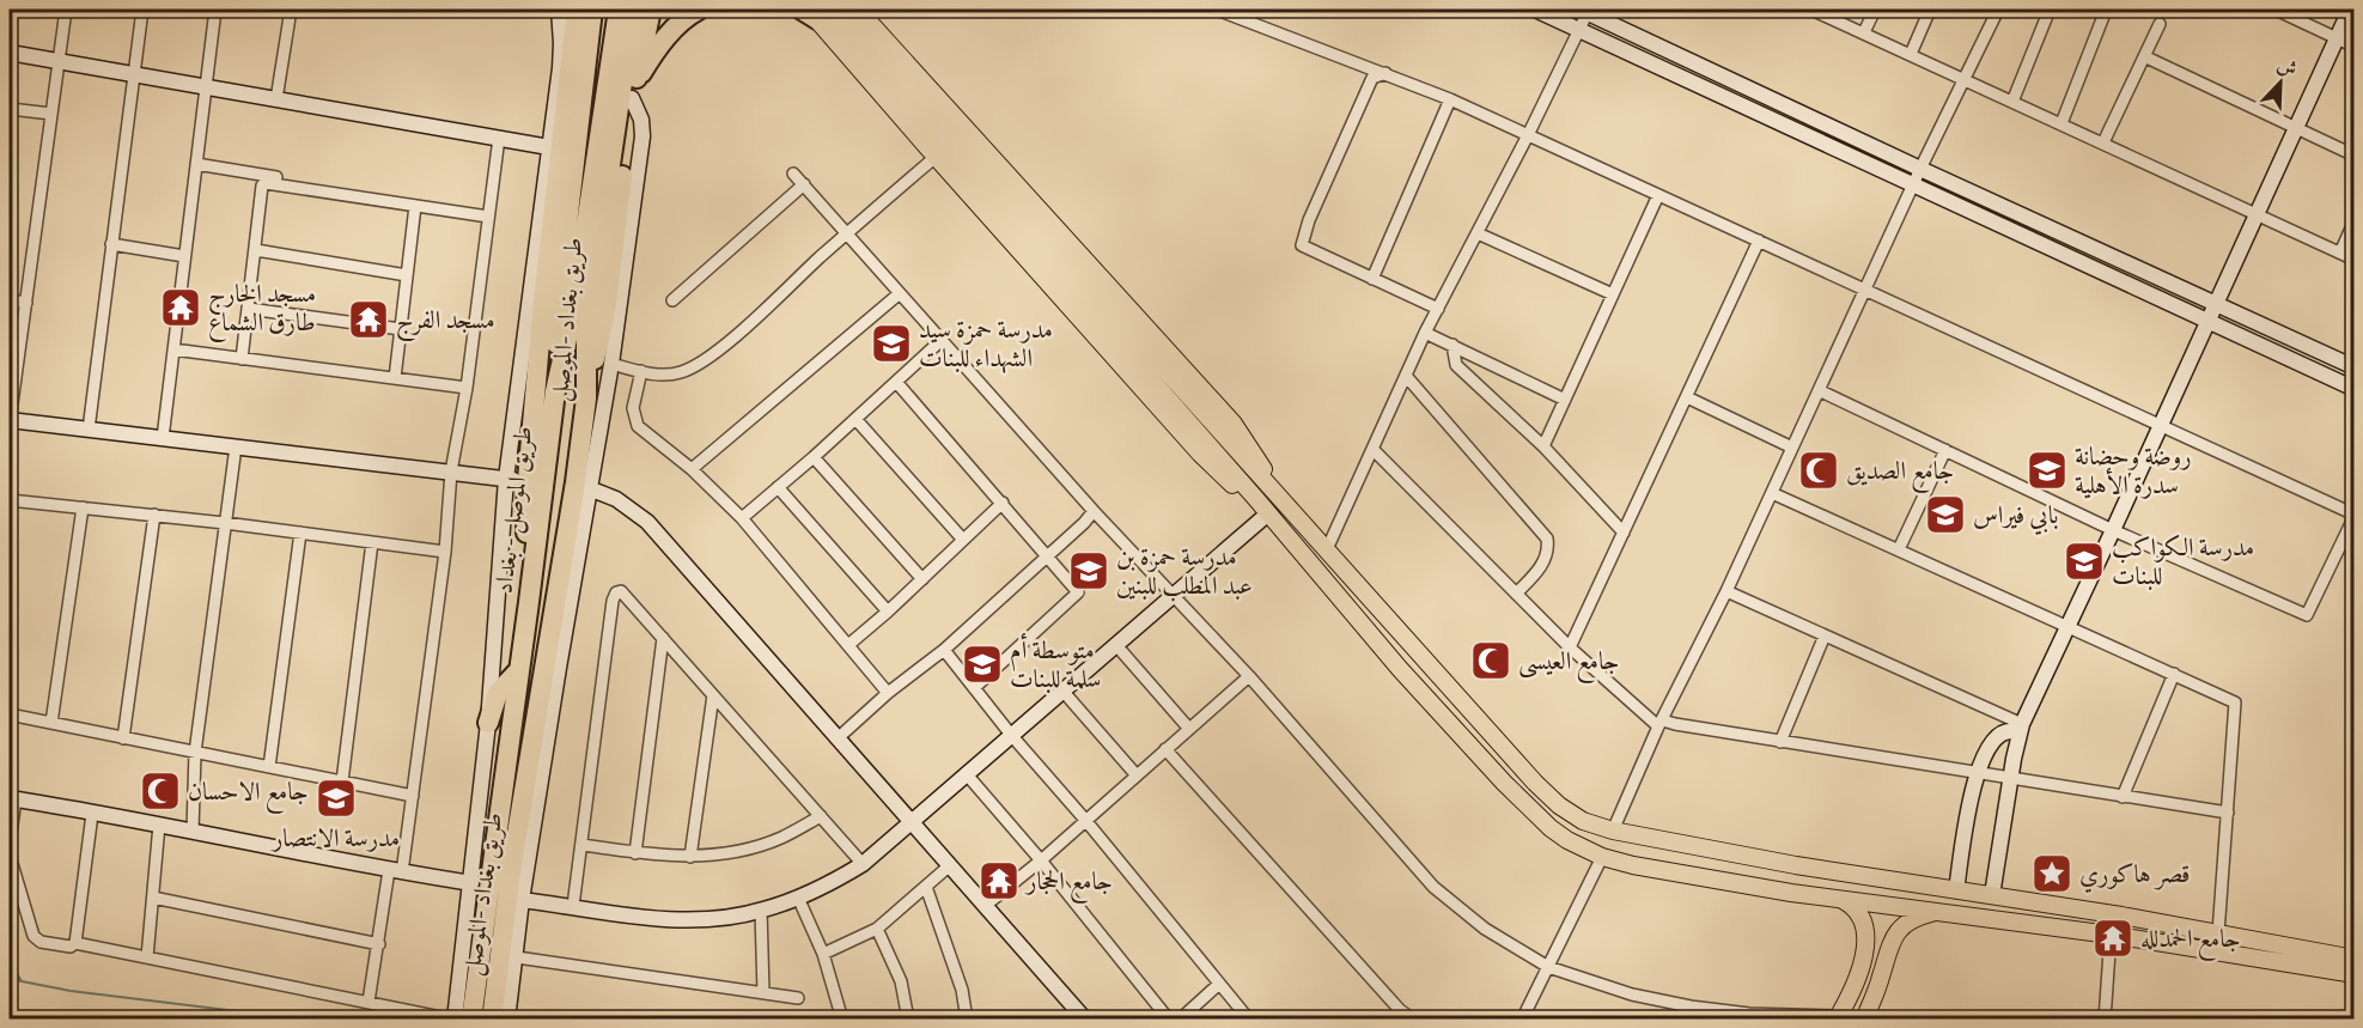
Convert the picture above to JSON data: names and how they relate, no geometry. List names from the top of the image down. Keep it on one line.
{"streets":{"highway":["طريق بغداد -الموصل","طريق الموصل - بغداد"]},"places":{"temple":["مسجد الخارج طارق الشماع","مسجد الفرج","جامع الحجار","جامع الحمدلله"],"school or university":["مدرسة حمزة سيد الشهداء للبنات","روضة وحضانة سدرة الأهلية","بابي فيراس","مدرسة الكواكب للبنات","مدرسة حمزة بن عبد المطلب للبنين","متوسطة أم سلمة للبنات","مدرسة الانتصار"],"mosque":["جامع الصديق","جامع العيسى","جامع الاحسان"],"place":["قصر هاكوري"]},"north":"top right"}
